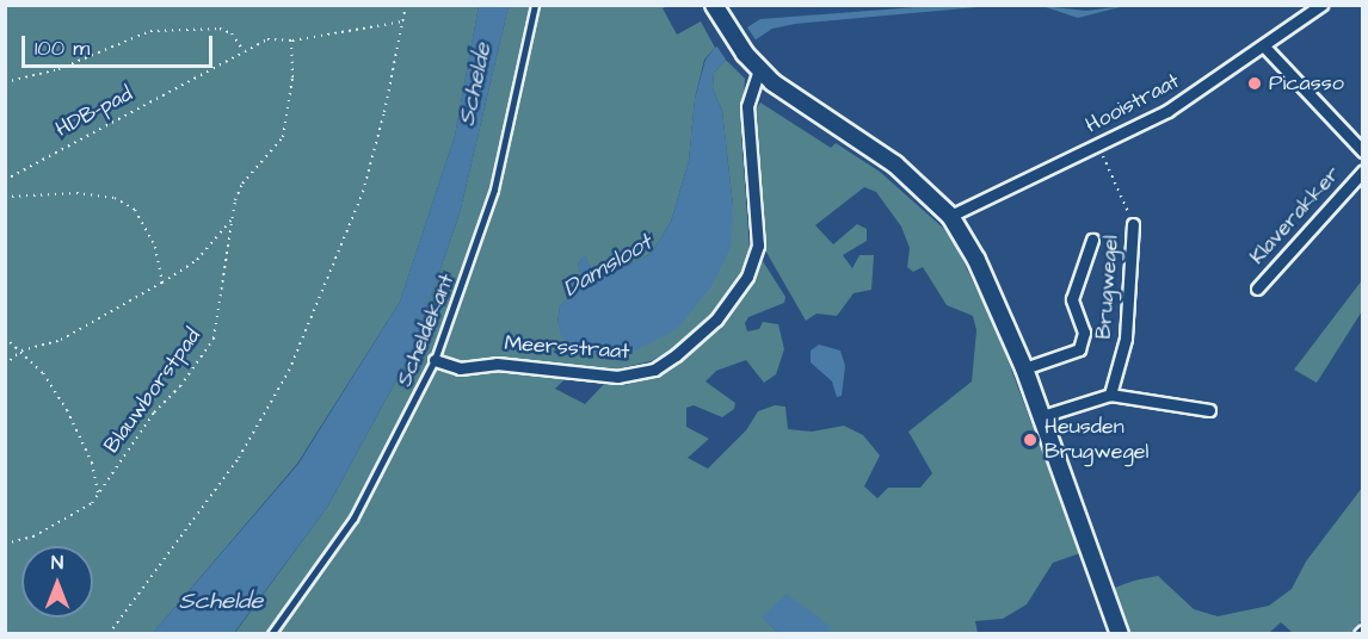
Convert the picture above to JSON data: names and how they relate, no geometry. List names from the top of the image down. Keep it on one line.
{"streets":{"street":["Hooistraat","Klaverakker","Brugwegel","Meersstraat"],"lane":["Scheldekant"],"path":["HDB-pad","Blauwborstpad"]},"crossings":[["Hooistraat","Klaverakker"],["Hooistraat","Brugwegel"],["HDB-pad","Blauwborstpad"],["Scheldekant","Meersstraat"]],"water":["Schelde","Damsloot"],"places":["Picasso","Heusden Brugwegel"],"scale_bar":"100 m","north":"top"}
